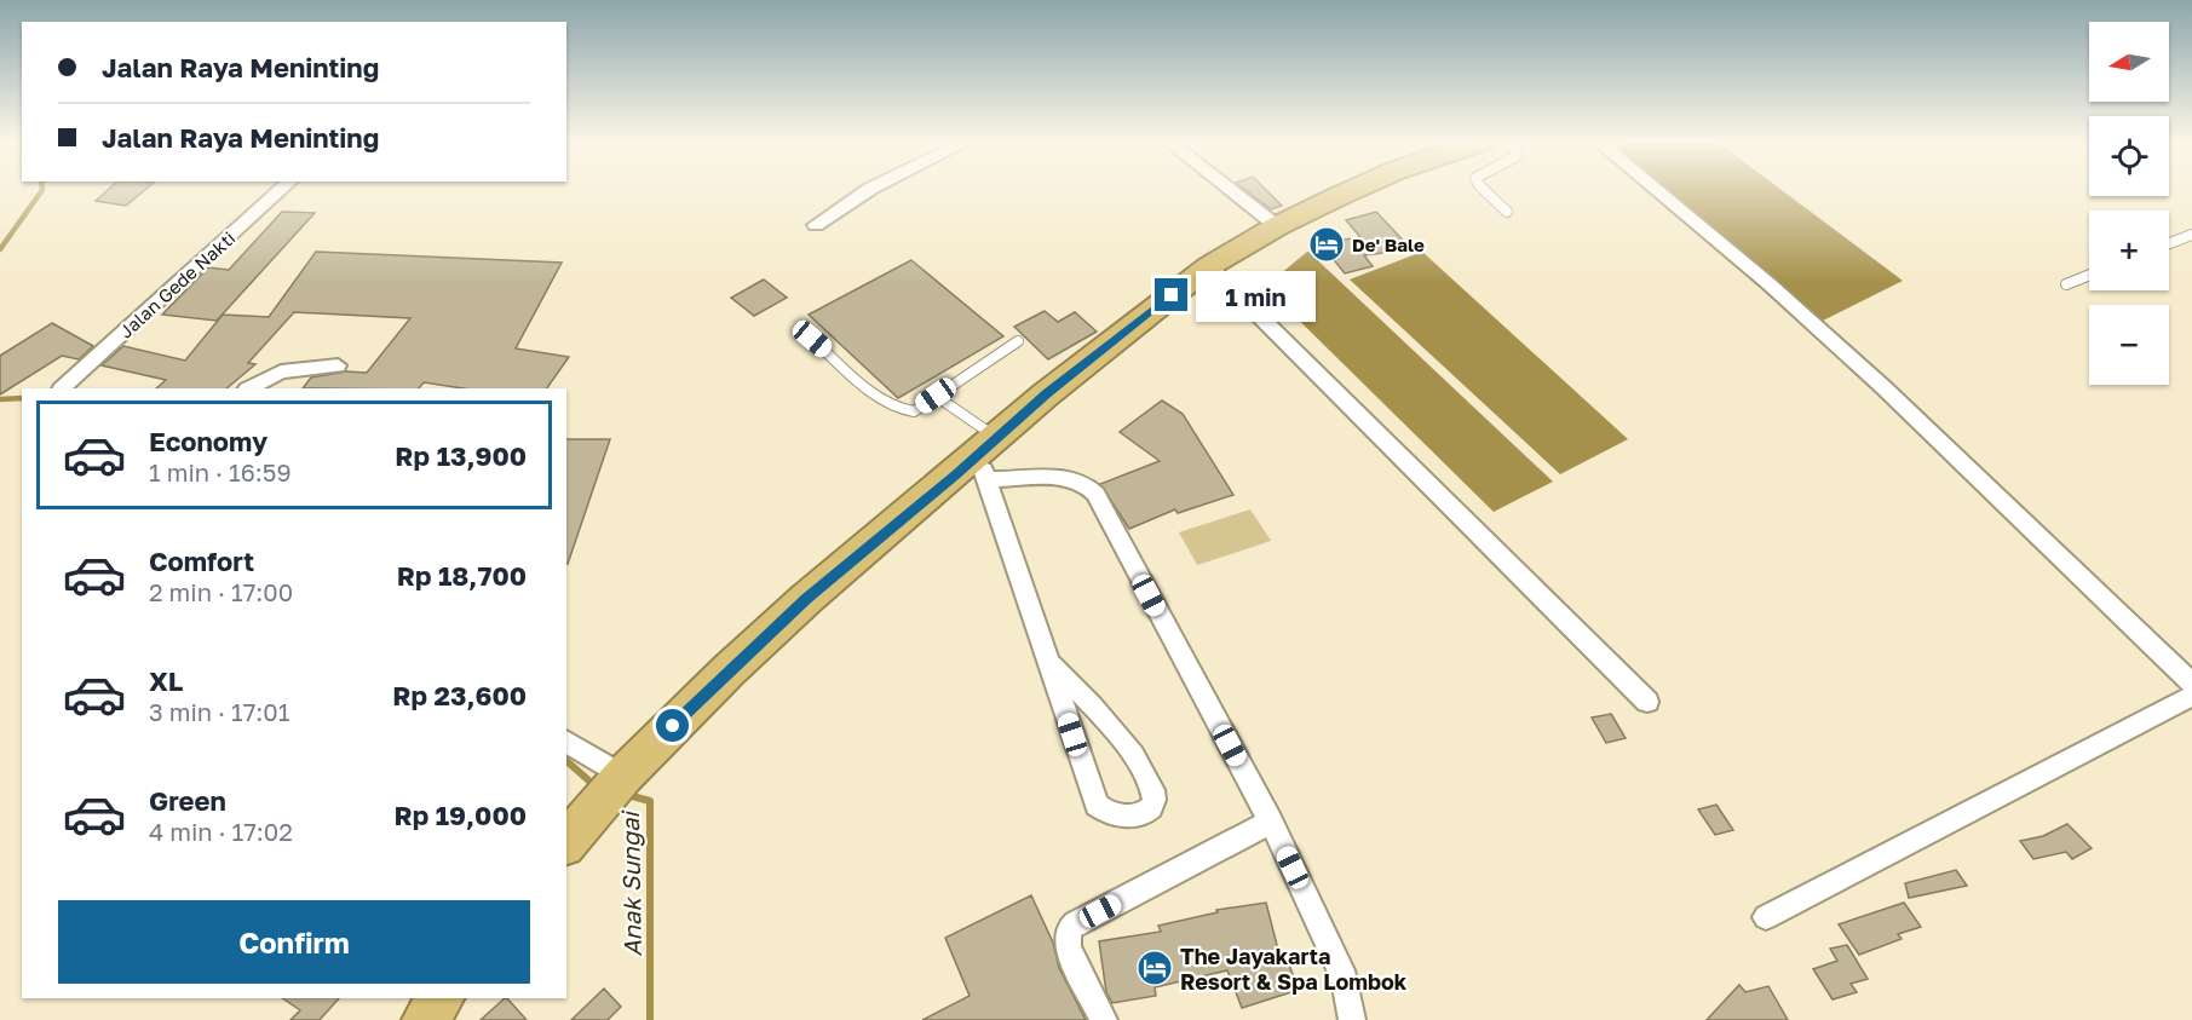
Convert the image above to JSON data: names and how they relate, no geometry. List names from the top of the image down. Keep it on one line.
{"streets":{"street":["Jalan Gede Nakti"]},"water":["Anak Sungai"],"places":{"hotel":["De' Bale","The Jayakarta Resort & Spa Lombok"]},"north":"left","page":{"map_buttons":["+","−"],"banner":["Jalan Raya Meninting","Jalan Raya Meninting"],"bubble":"1 min","list":[{"name":"Economy","note":"1 min · 16:59","value":"Rp 13,900"},{"name":"Comfort","note":"2 min · 17:00","value":"Rp 18,700"},{"name":"XL","note":"3 min · 17:01","value":"Rp 23,600"},{"name":"Green","note":"4 min · 17:02","value":"Rp 19,000"}],"buttons":"Confirm"}}
